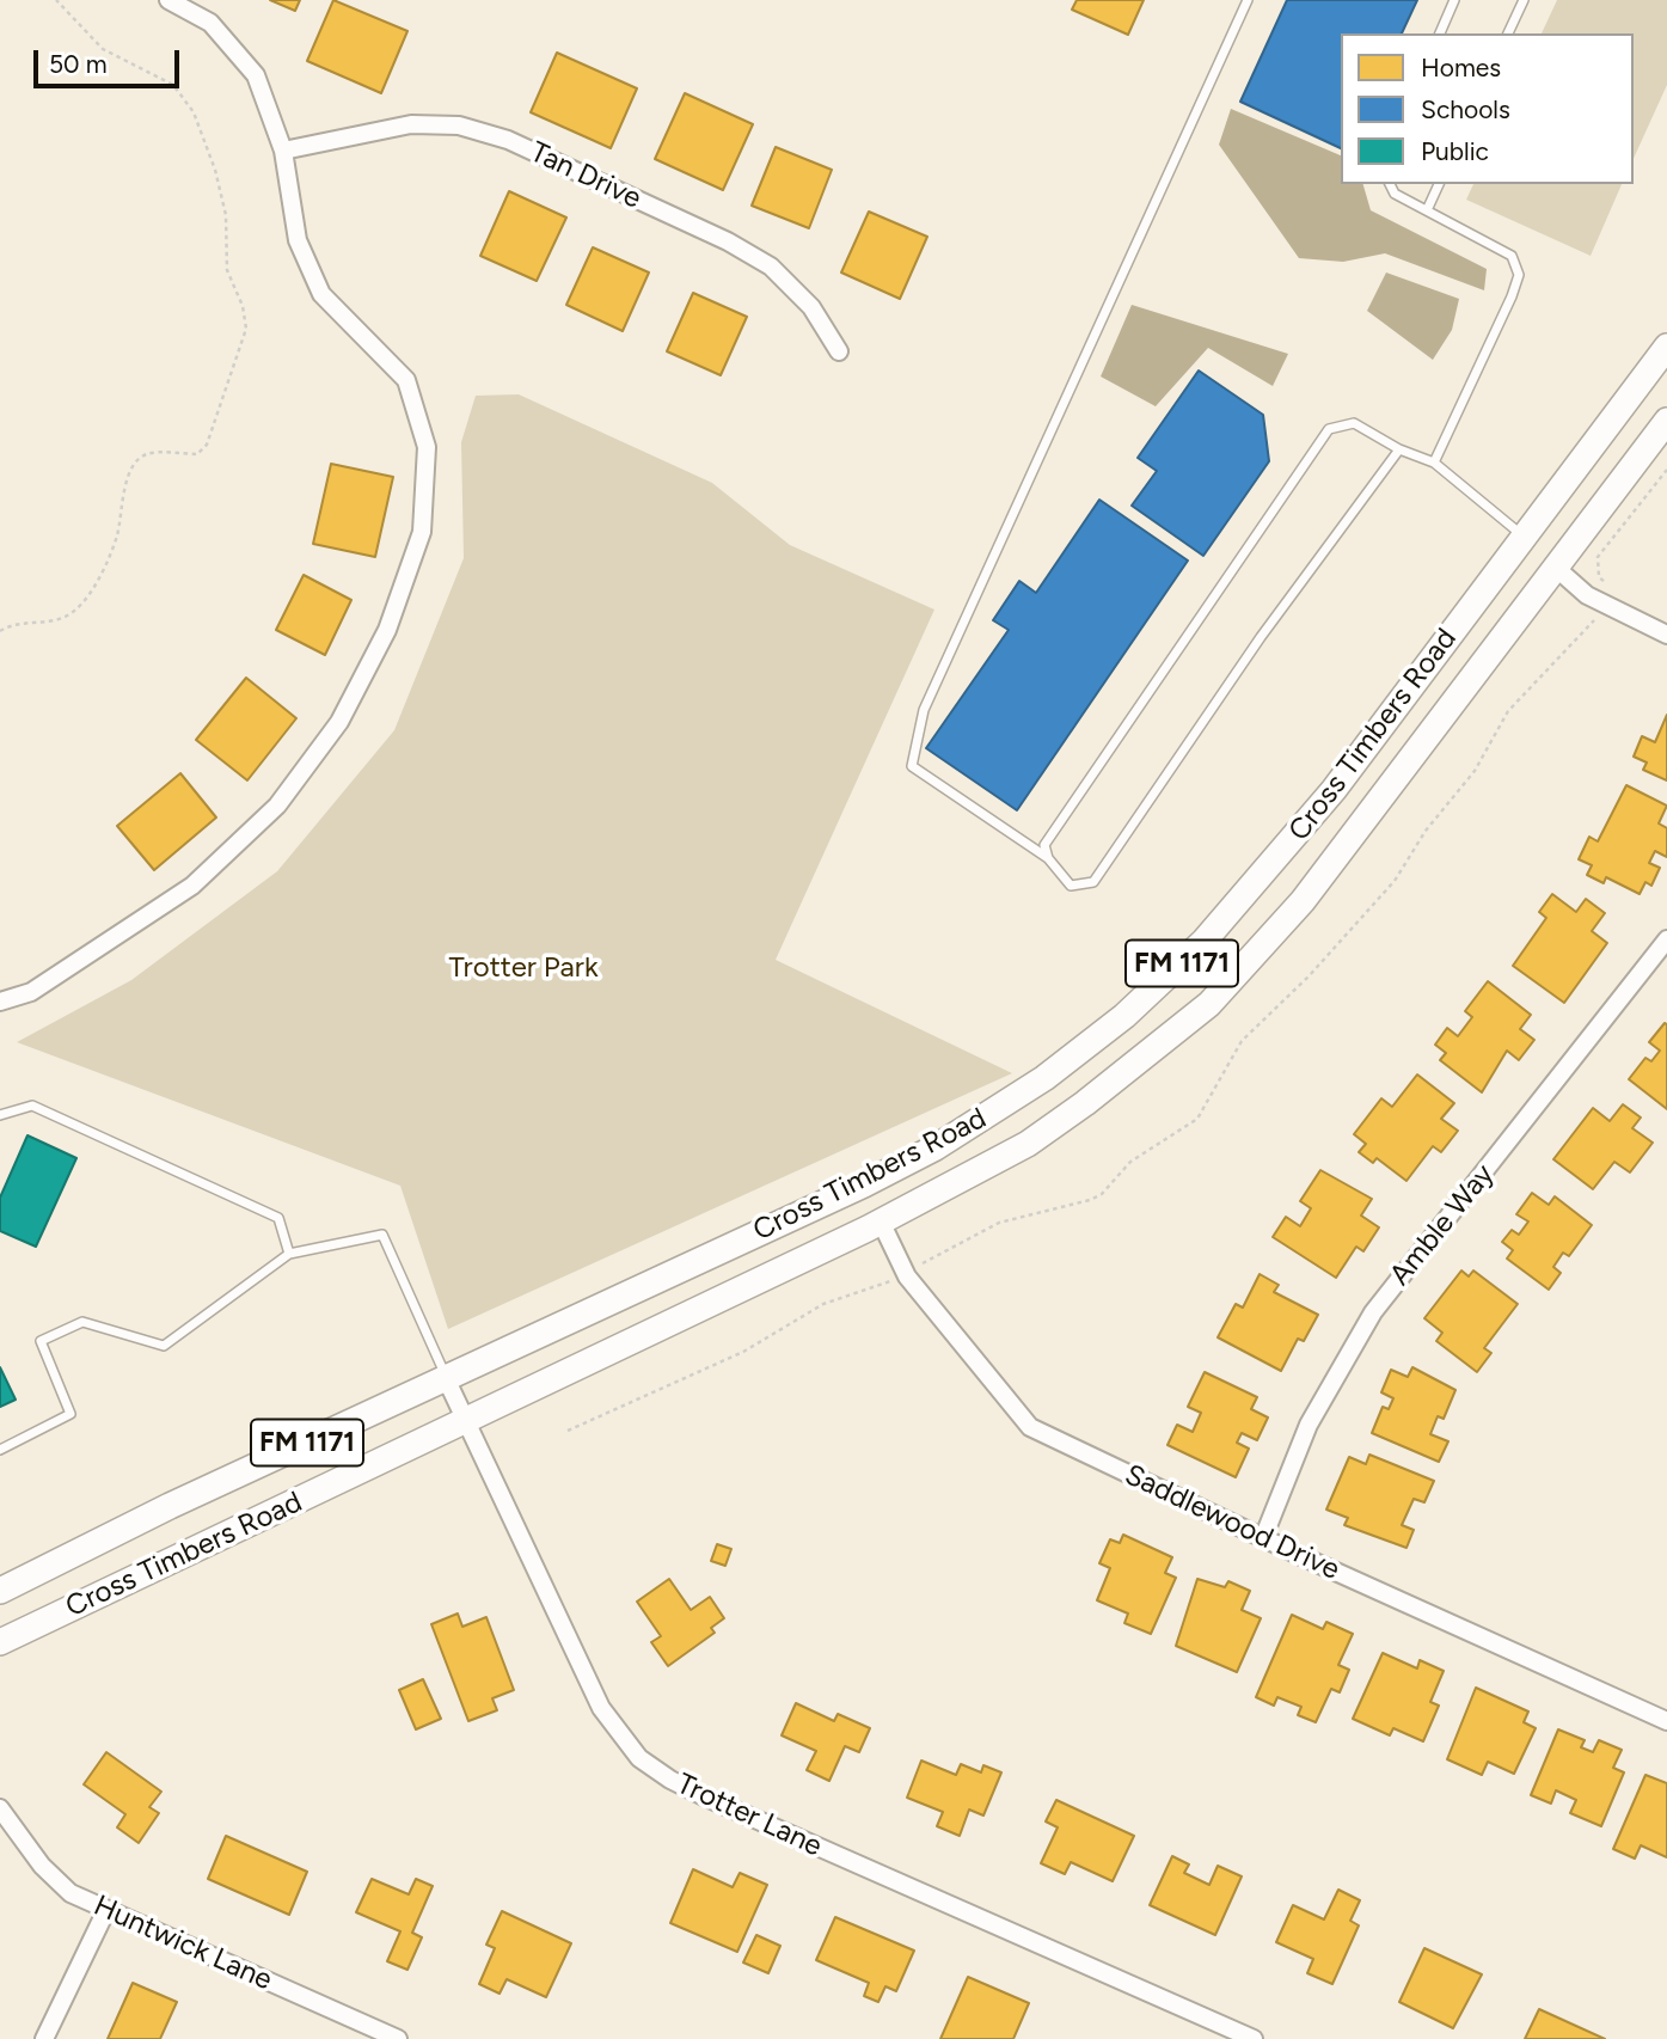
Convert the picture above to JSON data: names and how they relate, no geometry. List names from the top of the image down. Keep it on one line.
{"streets":{"main road":["Cross Timbers Road","FM 1171"],"street":["Tan Drive","Amble Way","Saddlewood Drive","Trotter Lane","Huntwick Lane"]},"crossings":[["Cross Timbers Road","Saddlewood Drive"],["Cross Timbers Road","Trotter Lane"],["Amble Way","Saddlewood Drive"]],"parks":["Trotter Park"],"legend":["Homes","Schools","Public"],"scale_bar":"50 m"}
